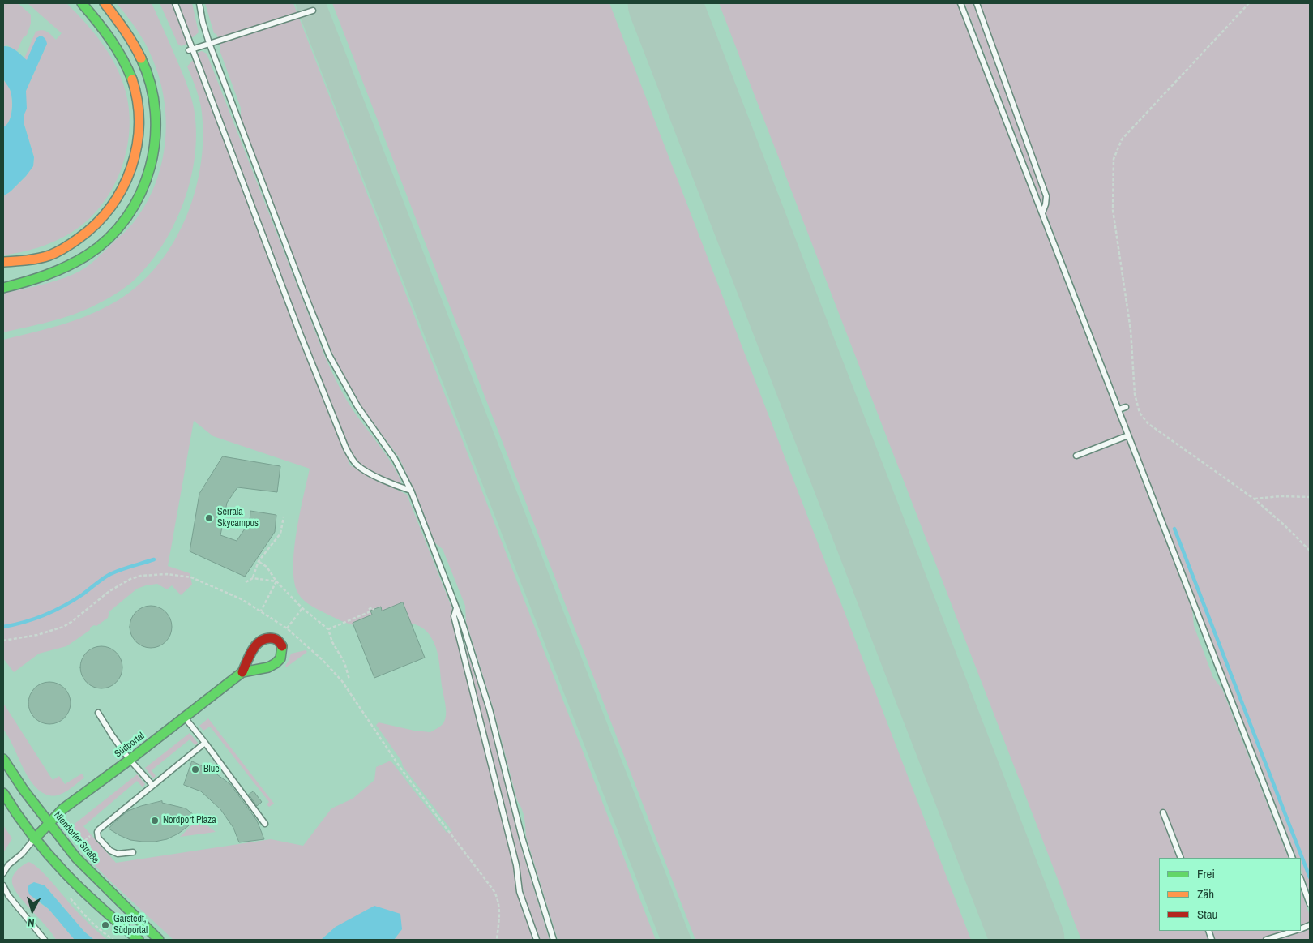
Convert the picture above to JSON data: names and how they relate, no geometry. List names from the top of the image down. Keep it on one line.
{"streets":{"main road":["Südportal","Niendorfer Straße"]},"crossings":[["Südportal","Niendorfer Straße"]],"places":["Serrala Skycampus","Blue","Nordport Plaza","Garstedt, Südportal"],"legend":["Frei","Zäh","Stau"],"north":"bottom"}
